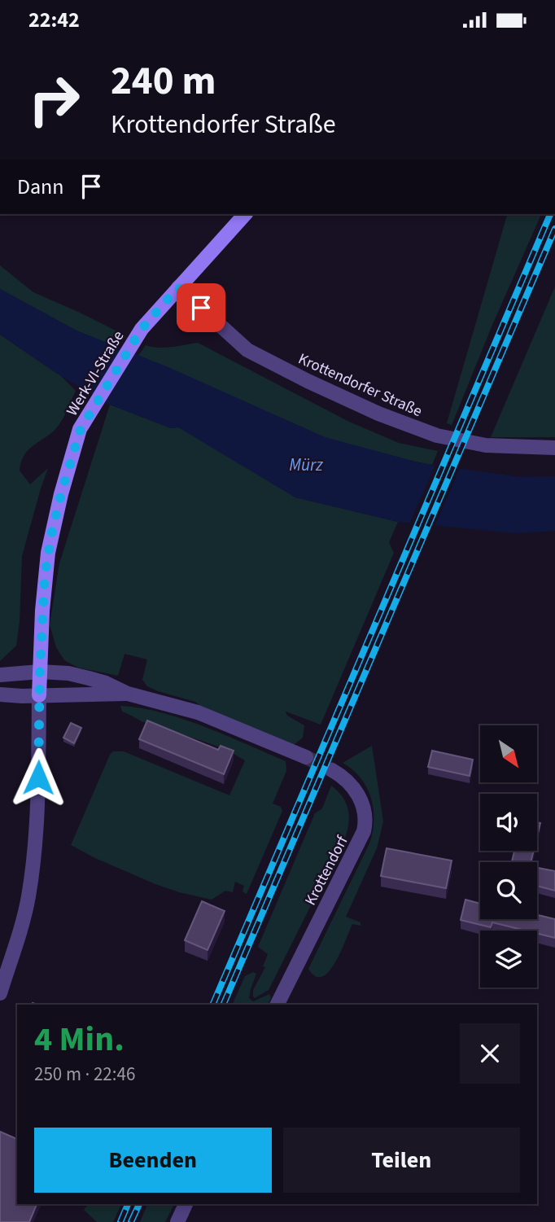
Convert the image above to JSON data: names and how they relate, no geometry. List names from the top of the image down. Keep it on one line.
{"streets":{"main road":["Werk-VI-Straße"],"street":["Krottendorfer Straße","Krottendorf"]},"crossings":[["Werk-VI-Straße","Krottendorfer Straße"]],"water":["Mürz"],"north":"bottom right","page":{"status":"22:42","turn":["240 m","Krottendorfer Straße"],"then":"Dann","heading":["4 Min.","250 m · 22:46"],"buttons":["Beenden","Teilen"]}}
